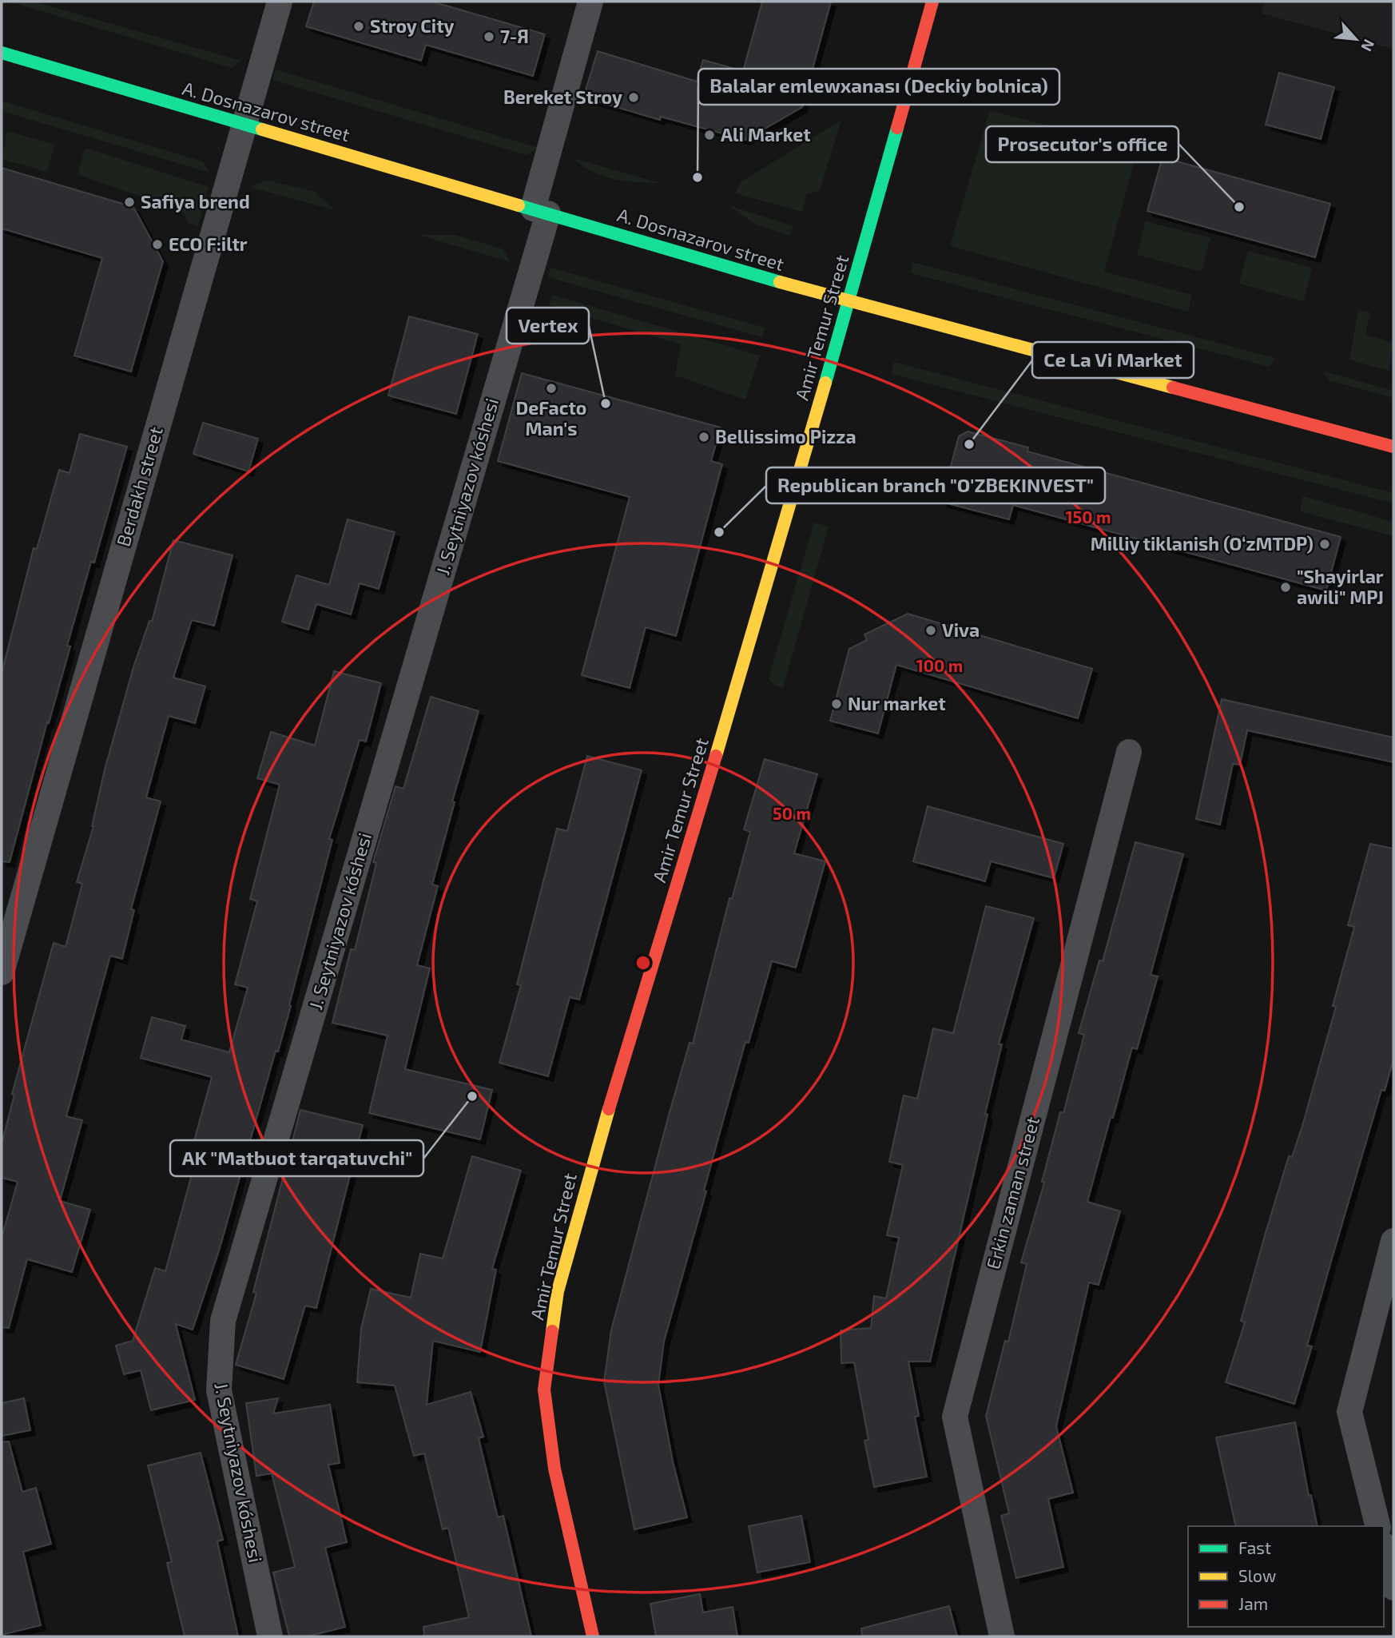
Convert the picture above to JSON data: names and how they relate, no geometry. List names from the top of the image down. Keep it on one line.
{"streets":{"main road":["A. Dosnazarov street","Amir Temur Street"],"street":["Berdakh street","J. Seytniyazov kóshesi","Erkin zaman street"]},"crossings":[["A. Dosnazarov street","Amir Temur Street"],["A. Dosnazarov street","Berdakh street"],["A. Dosnazarov street","J. Seytniyazov kóshesi"]],"places":["Stroy City","7-Я","Bereket Stroy","Ali Market","Balalar emlewxanası (Deckiy bolnica)","Safiya brend","Prosecutor's office","ECO F:iltr","DeFacto Man's","Vertex","Bellissimo Pizza","Ce La Vi Market","Republican branch \"O'ZBEKINVEST\"","Milliy tiklanish (O‘zMTDP)","\"Shayirlar awili\" MPJ","Viva","Nur market","AK \"Matbuot tarqatuvchi\""],"legend":["Fast","Slow","Jam"],"north":"bottom right","rings":["150 m","100 m","50 m"]}
